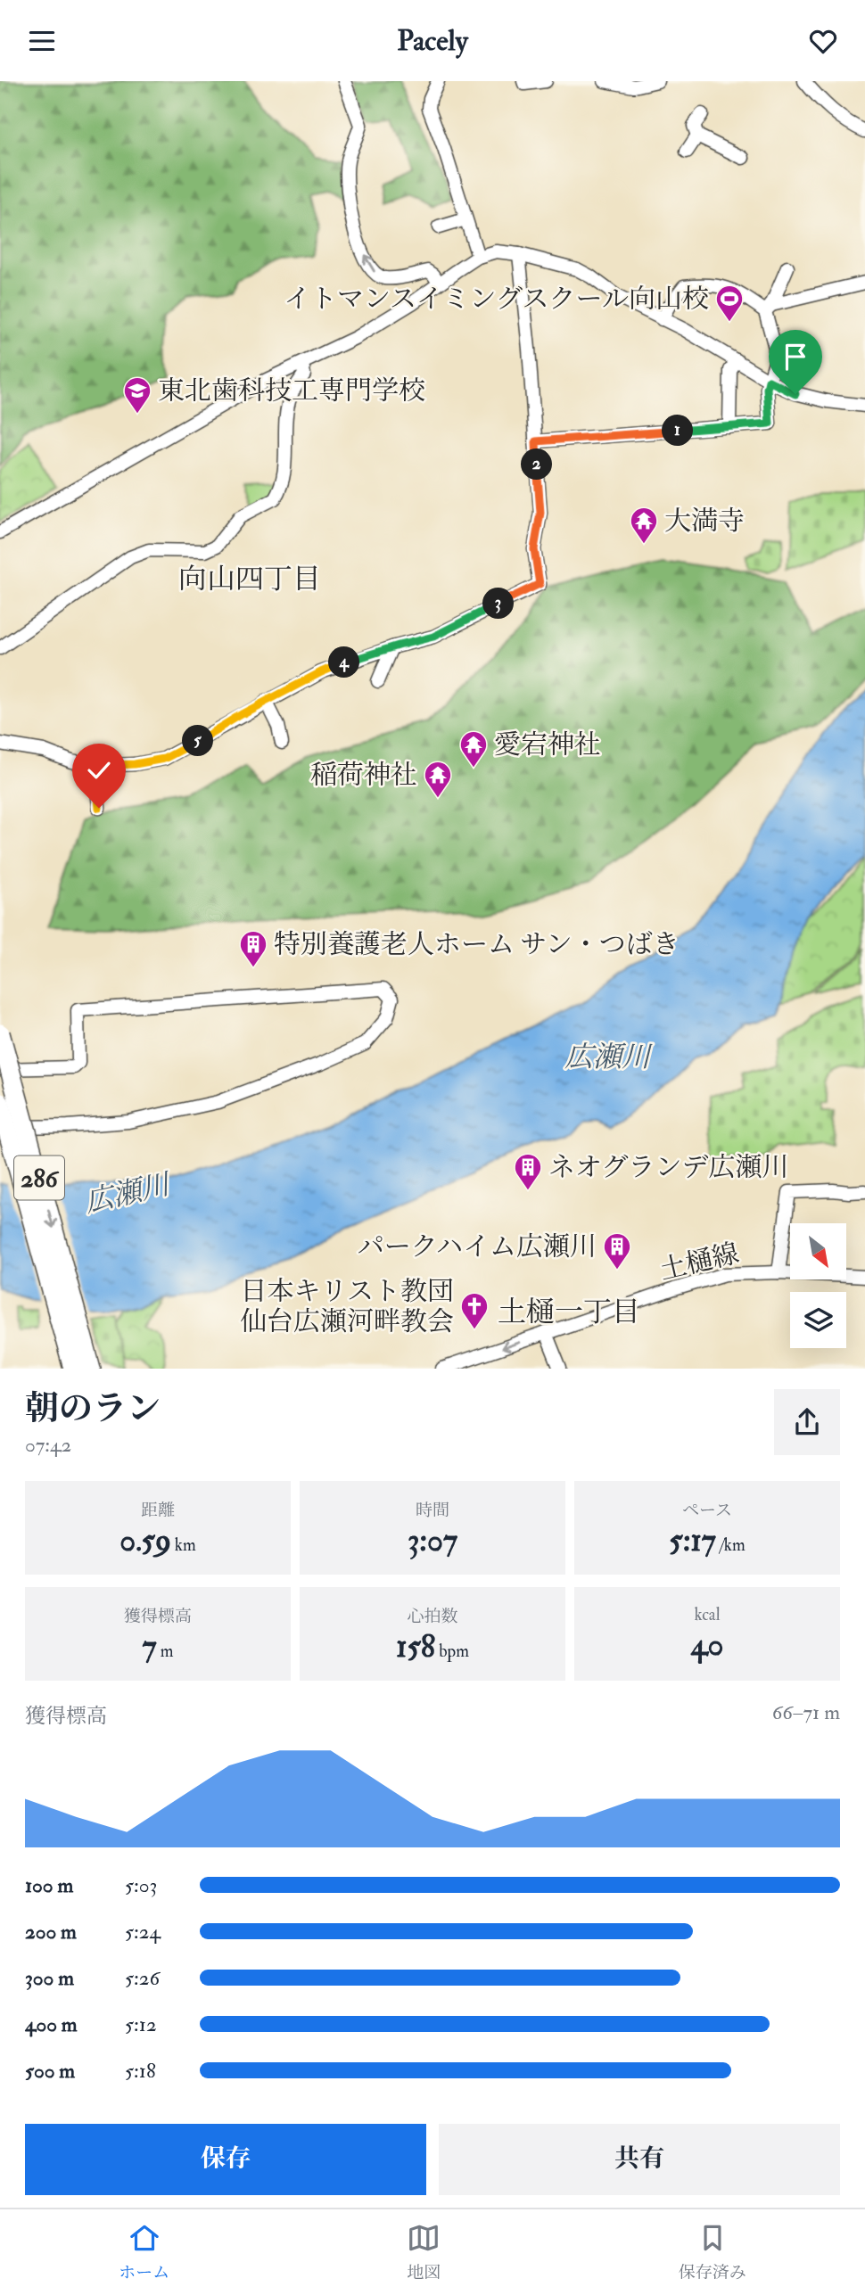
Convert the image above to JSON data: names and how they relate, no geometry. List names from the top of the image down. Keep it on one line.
{"streets":{"highway":["286"],"street":["土樋線"]},"districts":["向山四丁目","土樋一丁目"],"water":["広瀬川"],"places":{"sports":["イトマンスイミングスクール向山校"],"school or university":["東北歯科技工専門学校"],"temple":["大満寺","愛宕神社","稲荷神社"],"building":["特別養護老人ホーム サン・つばき","ネオグランデ広瀬川","パークハイム広瀬川"],"church":["日本キリスト教団 仙台広瀬河畔教会"]},"north":"bottom right","page":{"header":"Pacely","pins":["1","2","3","4","5"],"heading":["朝のラン","07:42"],"stats":[["距離","0.59 km"],["時間","3:07"],["ペース","5:17 /km"],["獲得標高","7 m"],["心拍数","158 bpm"],["kcal","40"]],"chart":["獲得標高","66–71 m"],"list":[{"name":"100 m","note":"5:03"},{"name":"200 m","note":"5:24"},{"name":"300 m","note":"5:26"},{"name":"400 m","note":"5:12"},{"name":"500 m","note":"5:18"}],"buttons":["保存","共有"],"tabs":["ホーム","地図","保存済み"]}}
